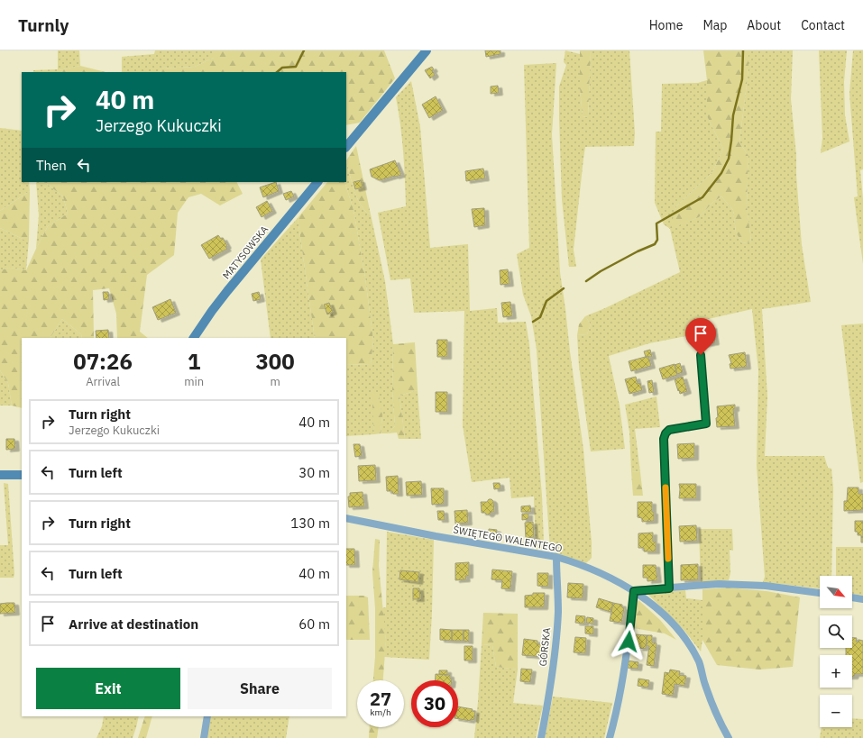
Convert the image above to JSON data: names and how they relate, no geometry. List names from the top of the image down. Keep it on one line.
{"streets":{"street":["MATYSOWSKA","ŚWIĘTEGO WALENTEGO","GÓRSKA"]},"crossings":[["ŚWIĘTEGO WALENTEGO","GÓRSKA"]],"north":"bottom right","page":{"header":"Turnly","nav":["Home","Map","About","Contact"],"turn":["40 m","Jerzego Kukuczki"],"then":"Then","eta":["07:26","Arrival","1","min","300","m"],"list":[{"name":"Turn right","note":"Jerzego Kukuczki","value":"40 m"},{"name":"Turn left","value":"30 m"},{"name":"Turn right","value":"130 m"},{"name":"Turn left","value":"40 m"},{"name":"Arrive at destination","value":"60 m"}],"map_buttons":["+","−"],"buttons":["Exit","Share"],"speed":"27 km/h","limit":"30"}}
